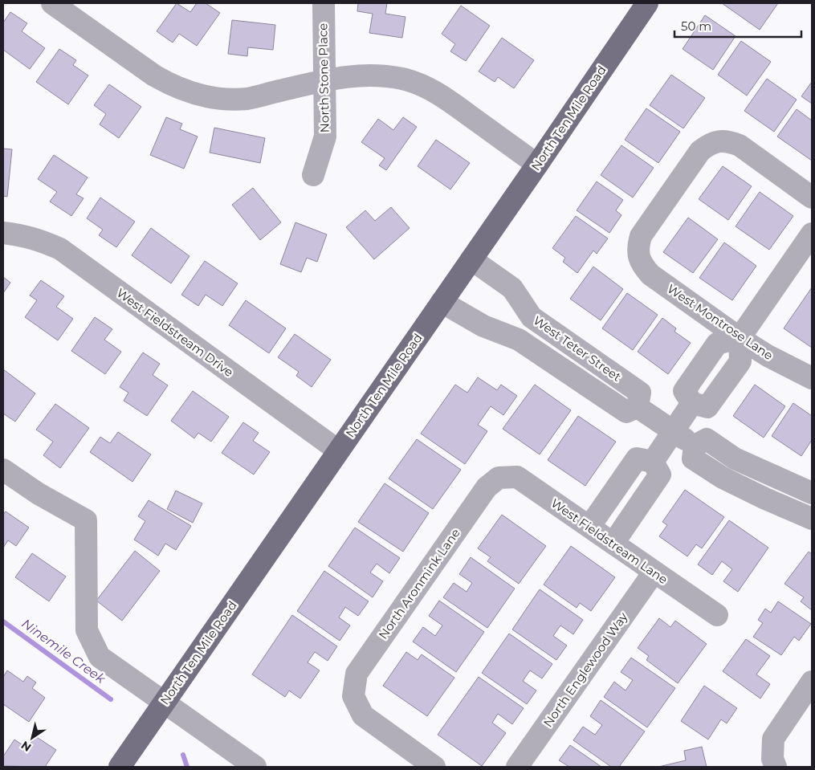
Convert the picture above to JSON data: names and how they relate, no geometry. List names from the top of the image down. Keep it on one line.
{"streets":{"main road":["North Ten Mile Road"],"street":["North Stone Place","West Montrose Lane","West Fieldstream Drive","West Teter Street","West Fieldstream Lane","North Aronmink Lane","North Englewood Way"]},"crossings":[["North Ten Mile Road","West Fieldstream Drive"],["North Ten Mile Road","West Teter Street"],["West Fieldstream Lane","North Aronmink Lane"],["West Fieldstream Lane","North Englewood Way"]],"water":["Ninemile Creek"],"scale_bar":"50 m","north":"bottom left"}
